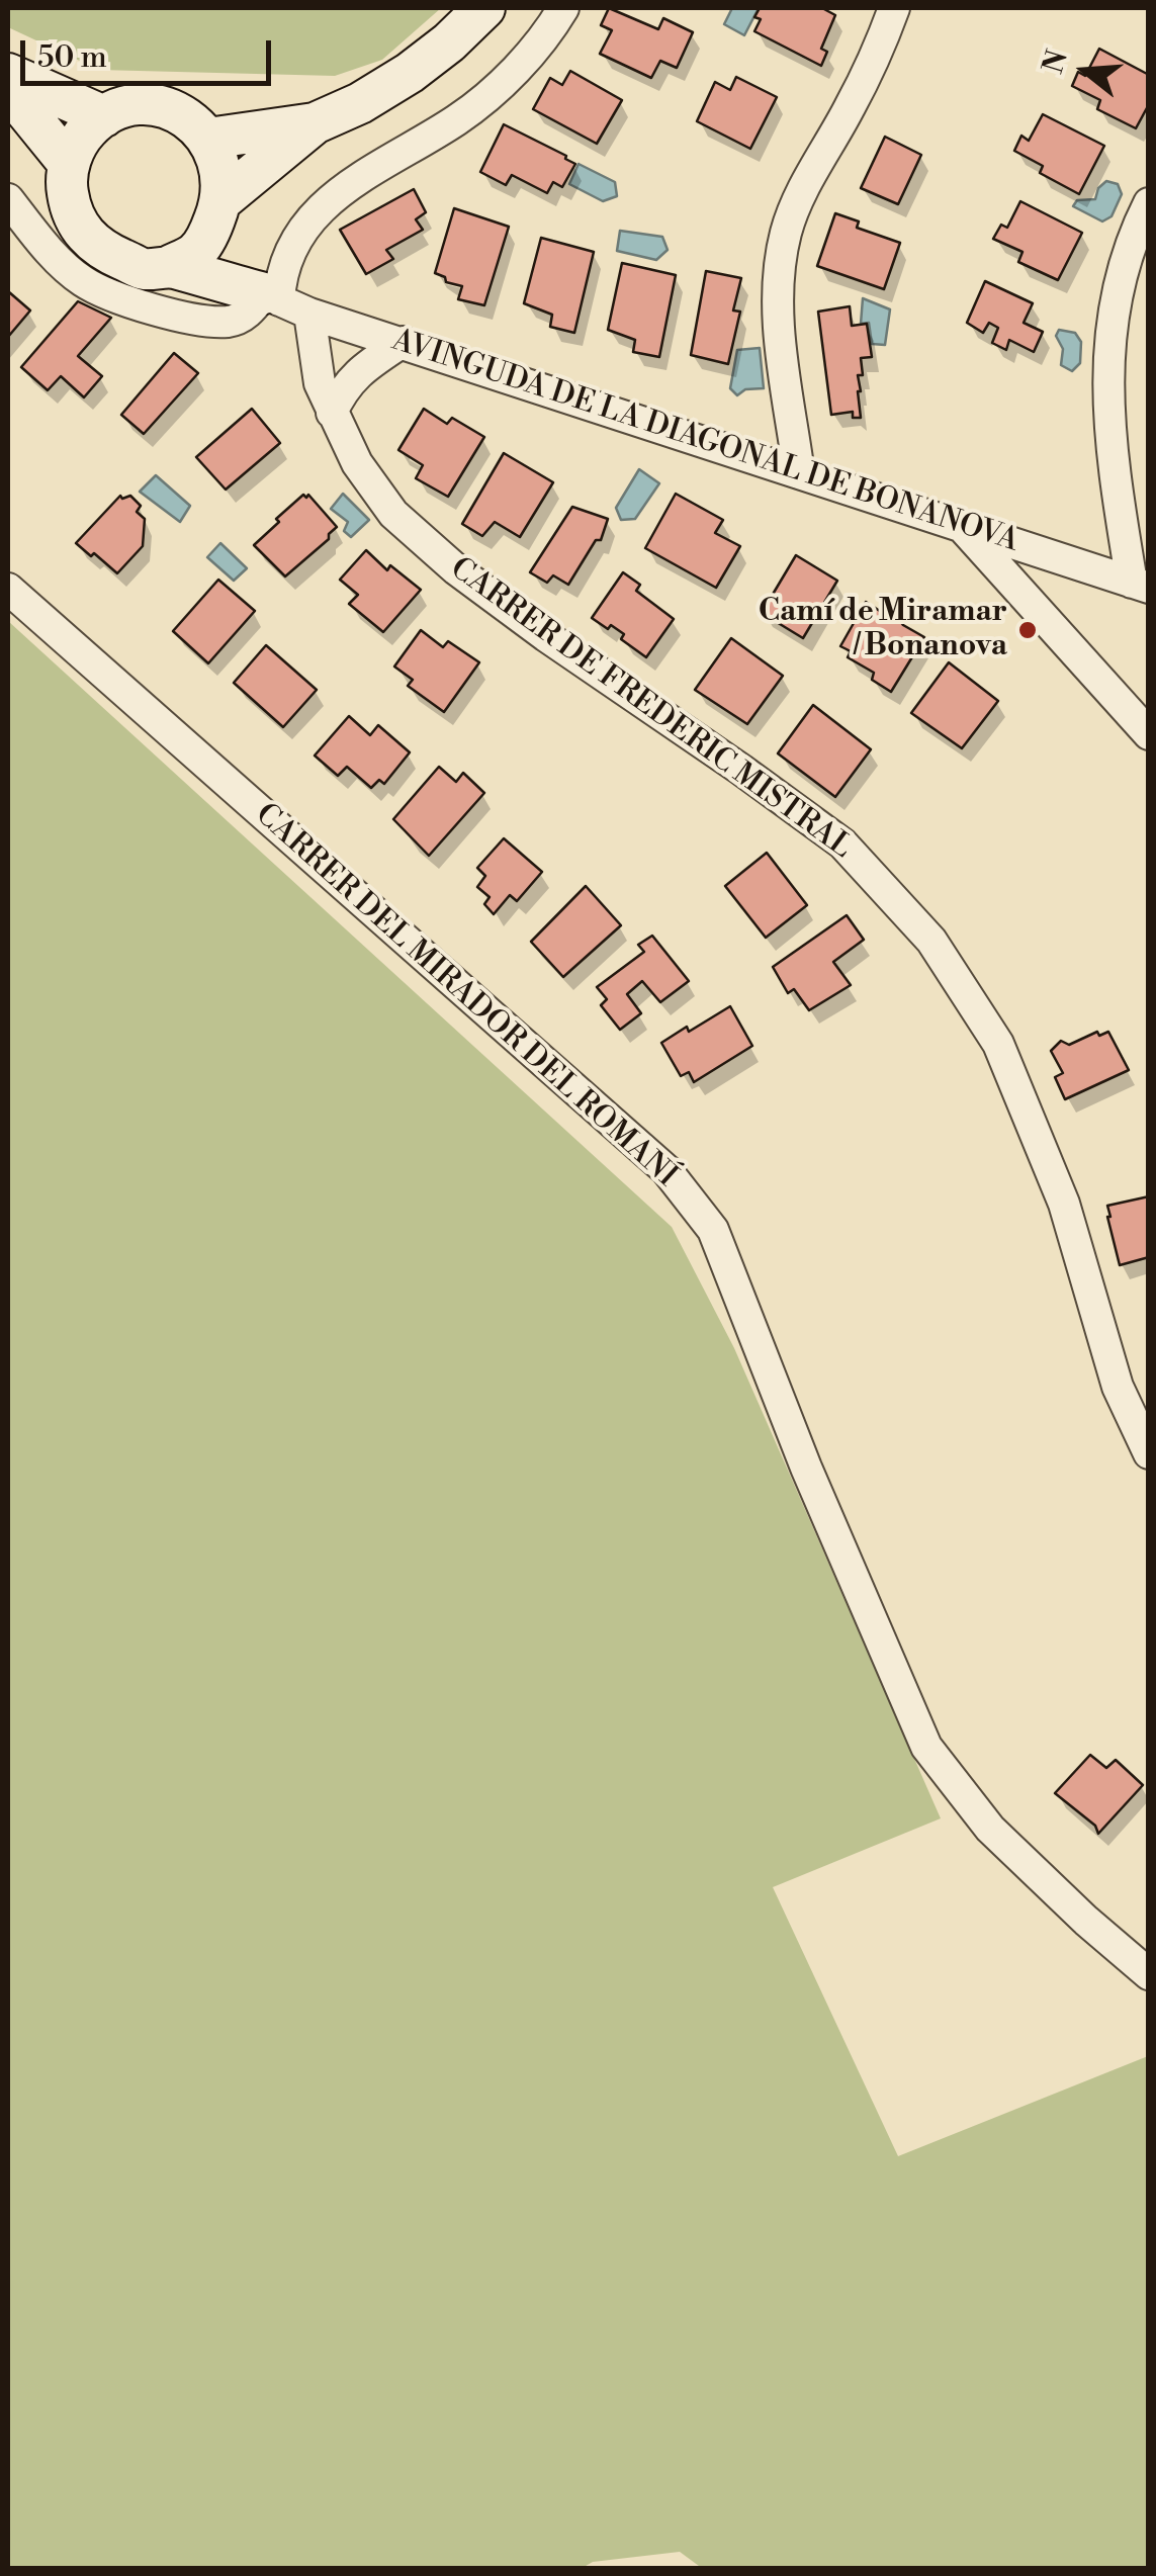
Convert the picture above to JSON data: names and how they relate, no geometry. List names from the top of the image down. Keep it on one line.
{"streets":{"street":["AVINGUDA DE LA DIAGONAL DE BONANOVA","CARRER DE FREDERIC MISTRAL","CARRER DEL MIRADOR DEL ROMANÍ"]},"crossings":[["AVINGUDA DE LA DIAGONAL DE BONANOVA","CARRER DE FREDERIC MISTRAL"]],"places":["Camí de Miramar / Bonanova"],"scale_bar":"50 m","north":"left"}
